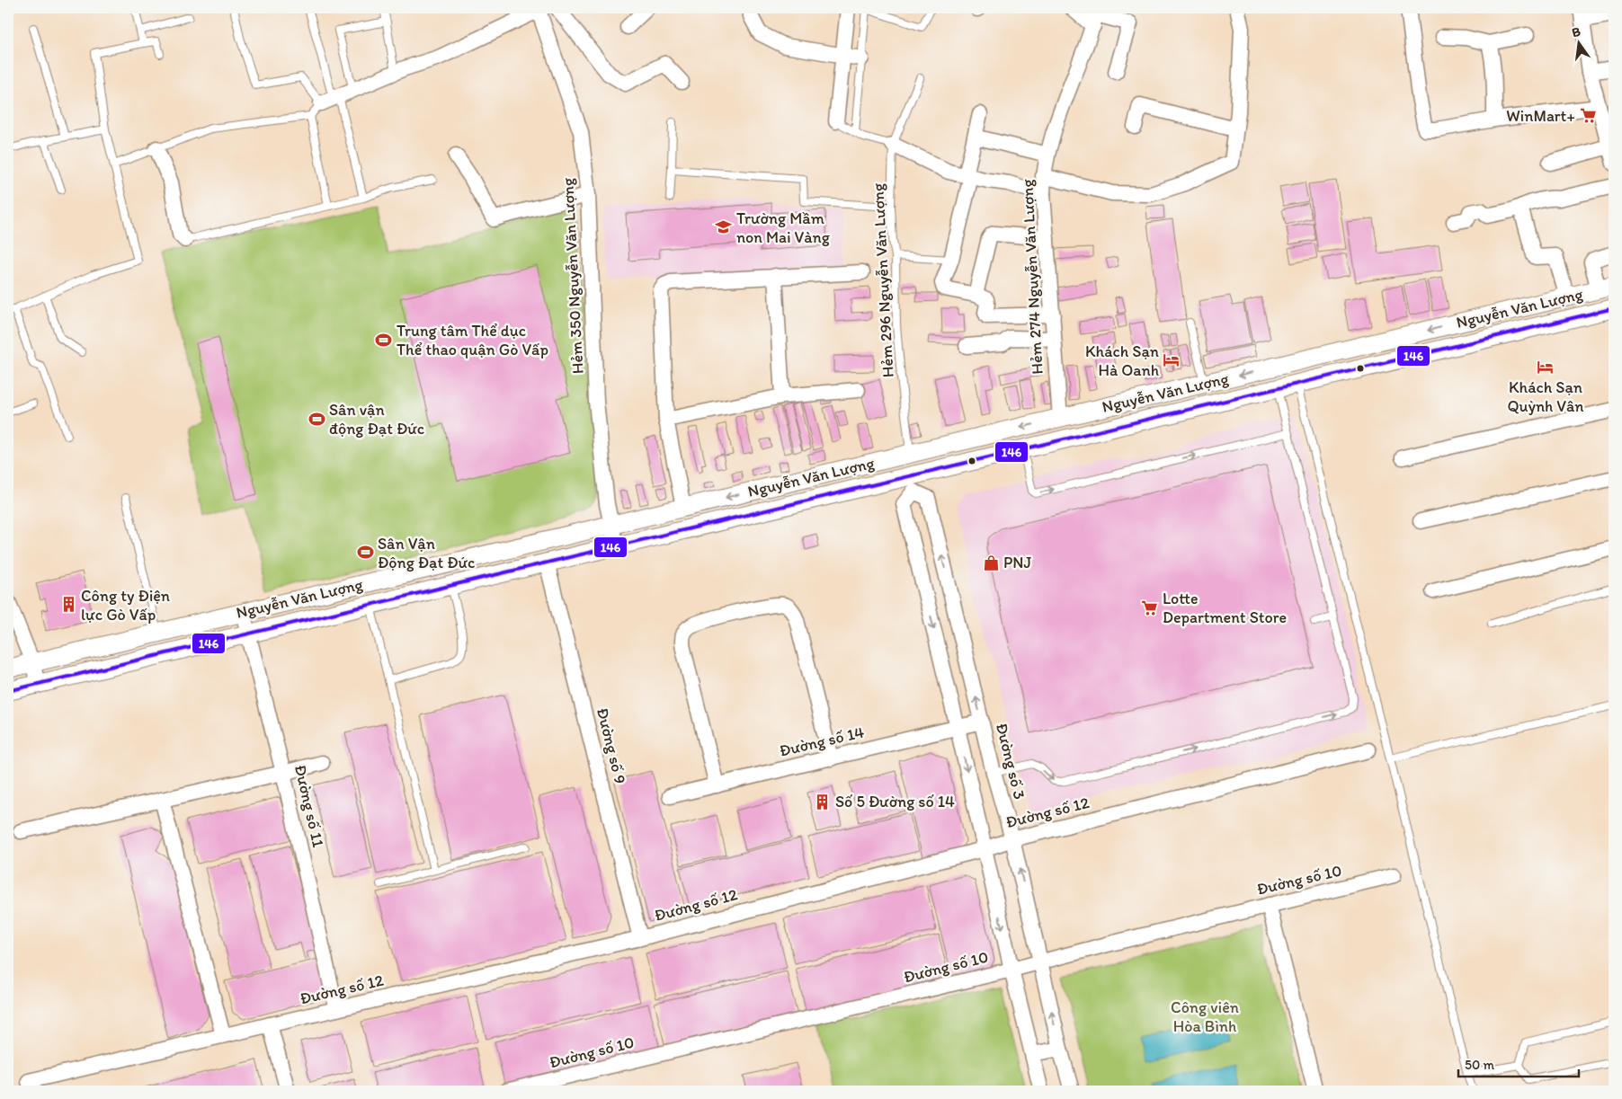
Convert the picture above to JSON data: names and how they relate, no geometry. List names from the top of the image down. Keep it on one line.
{"streets":{"street":["Hẻm 350 Nguyễn Văn Lượng","Hẻm 274 Nguyễn Văn Lượng","Nguyễn Văn Lượng","Đường số 14","Đường số 9","Đường số 3","Đường số 11","Đường số 12","Đường số 10"],"lane":["Hẻm 296 Nguyễn Văn Lượng"]},"crossings":[["Hẻm 350 Nguyễn Văn Lượng","Nguyễn Văn Lượng"],["Hẻm 274 Nguyễn Văn Lượng","Nguyễn Văn Lượng"],["Hẻm 296 Nguyễn Văn Lượng","Nguyễn Văn Lượng"],["Nguyễn Văn Lượng","Đường số 9"],["Nguyễn Văn Lượng","Đường số 3"],["Nguyễn Văn Lượng","Đường số 11"],["Đường số 14","Đường số 3"],["Đường số 9","Đường số 12"],["Đường số 3","Đường số 12"],["Đường số 3","Đường số 10"],["Đường số 11","Đường số 12"]],"parks":["Công viên Hòa Bình"],"places":{"supermarket":["WinMart+","Lotte Department Store"],"school or university":["Trường Mầm non Mai Vàng"],"sports":["Trung tâm Thể dục Thể thao quận Gò Vấp","Sân vận động Đạt Đức","Sân Vận Động Đạt Đức"],"hotel":["Khách Sạn Hà Oanh","Khách Sạn Quỳnh Vân"],"shop":["PNJ"],"building":["Công ty Điện lực Gò Vấp","Số 5 Đường số 14"]},"lines":["transit line 146"],"scale_bar":"50 m","north":"top"}
